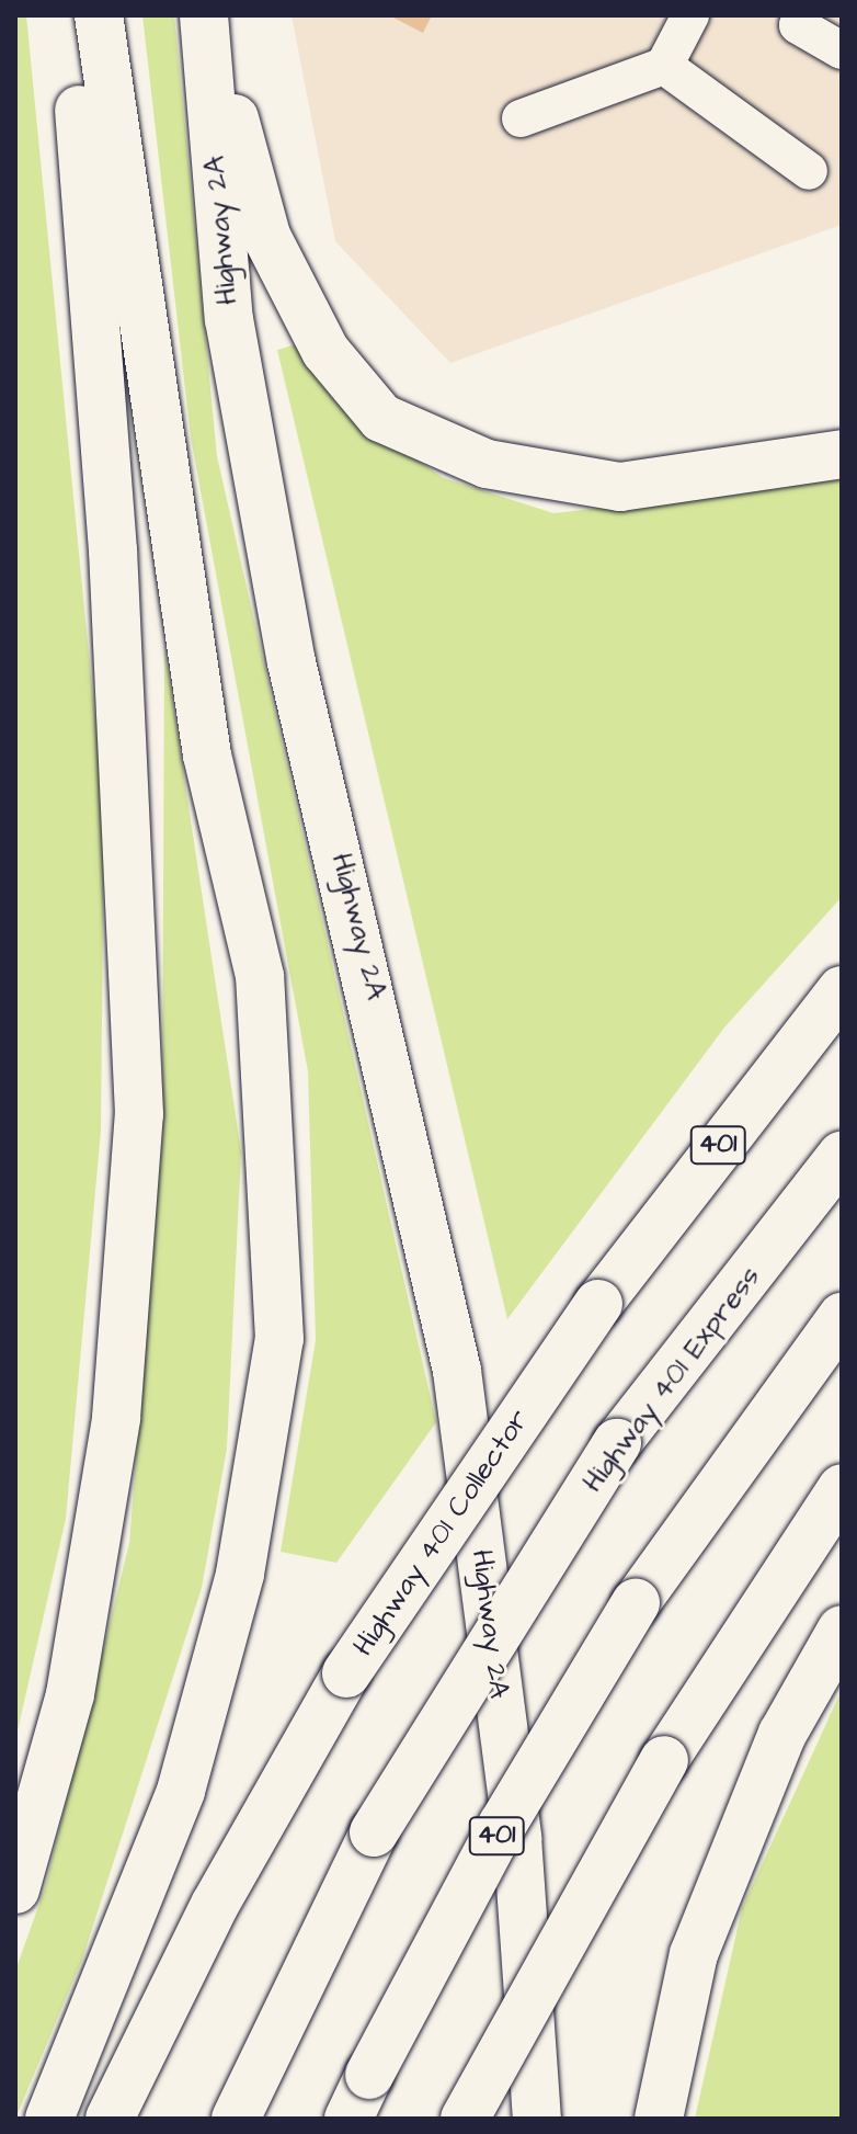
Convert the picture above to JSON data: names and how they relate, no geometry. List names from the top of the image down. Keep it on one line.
{"streets":{"highway":["Highway 2A","401","Highway 401 Express","Highway 401 Collector"]}}
